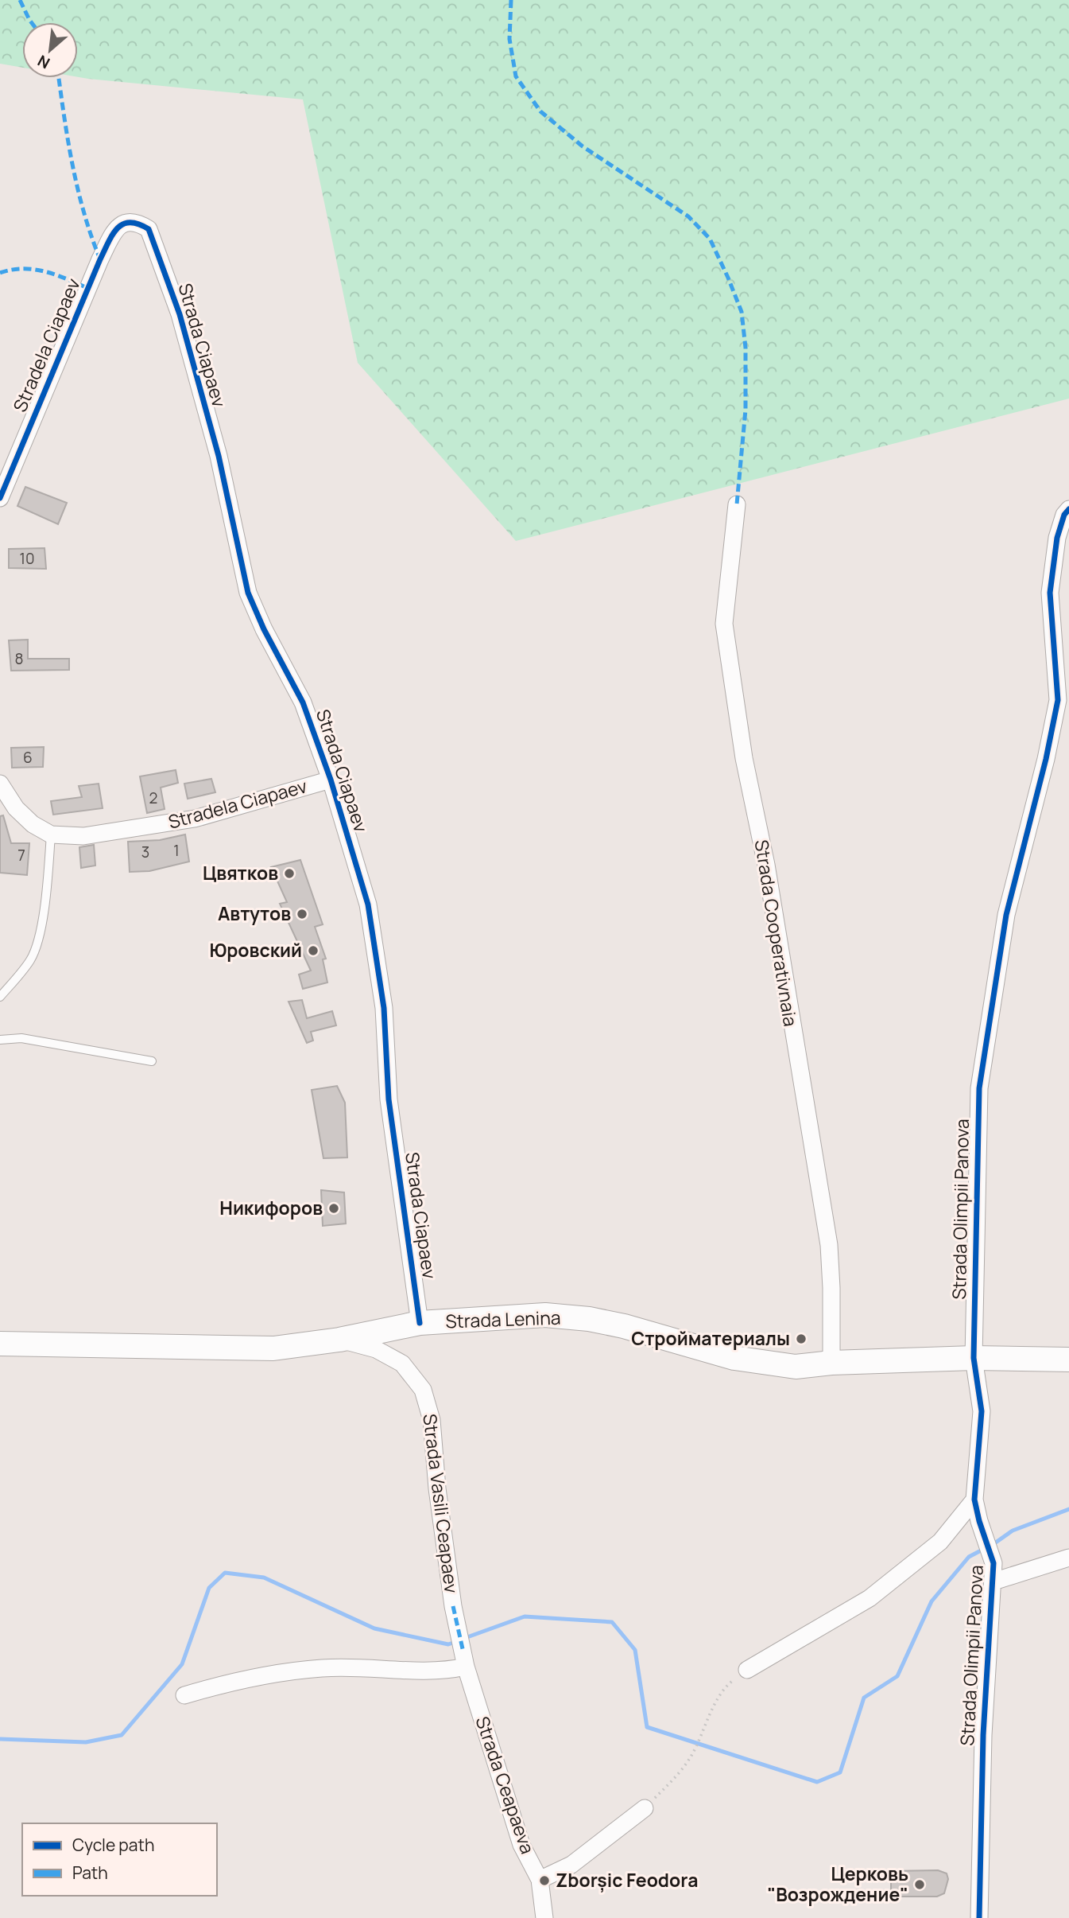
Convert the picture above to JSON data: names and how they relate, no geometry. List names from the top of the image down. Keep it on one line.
{"streets":{"street":["Stradela Ciapaev","Strada Ciapaev","Strada Cooperativnaia","Strada Olimpii Panova","Strada Lenina","Strada Vasili Ceapaev","Strada Ceapaeva"]},"crossings":[["Stradela Ciapaev","Strada Ciapaev"],["Strada Ciapaev","Strada Lenina"],["Strada Cooperativnaia","Strada Lenina"],["Strada Olimpii Panova","Strada Lenina"],["Strada Lenina","Strada Vasili Ceapaev"],["Strada Vasili Ceapaev","Strada Ceapaeva"]],"places":["Цвятков","Автутов","Юровский","Никифоров","Стройматериалы","Zborșic Feodora","Церковь \"Возрождение\""],"house_numbers":["10","8","6","2","1","3","7"],"legend":["Cycle path","Path"],"north":"bottom left"}
